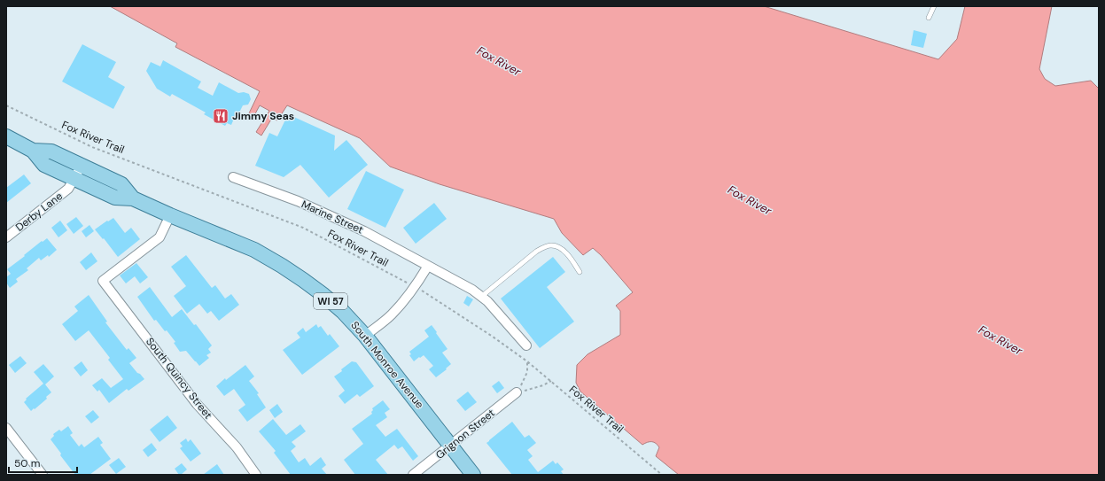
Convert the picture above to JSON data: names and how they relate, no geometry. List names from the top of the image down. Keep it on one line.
{"streets":{"main road":["WI 57","South Monroe Avenue"],"street":["Derby Lane","Marine Street","South Quincy Street","Grignon Street"],"path":["Fox River Trail"]},"crossings":[["Derby Lane","South Monroe Avenue"],["South Monroe Avenue","South Quincy Street"],["South Monroe Avenue","Grignon Street"]],"water":["Fox River"],"places":{"restaurant":["Jimmy Seas"]},"scale_bar":"50 m"}
